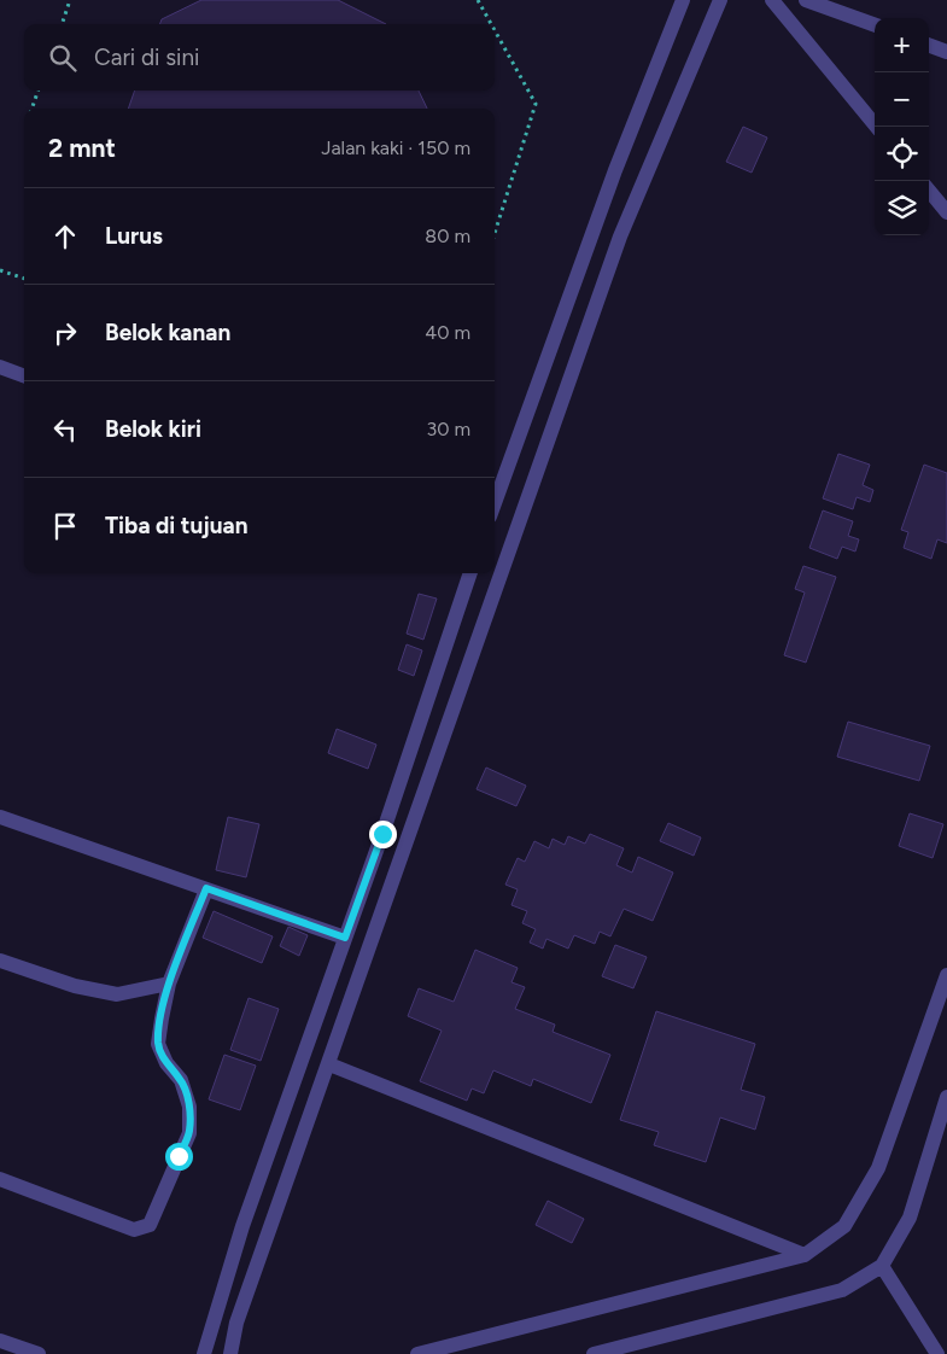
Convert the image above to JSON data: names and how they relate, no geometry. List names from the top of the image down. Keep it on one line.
{"page":{"map_buttons":["+","−"],"search":"Cari di sini","heading":["2 mnt","Jalan kaki · 150 m"],"list":[["Lurus","80 m"],["Belok kanan","40 m"],["Belok kiri","30 m"],"Tiba di tujuan"]}}
